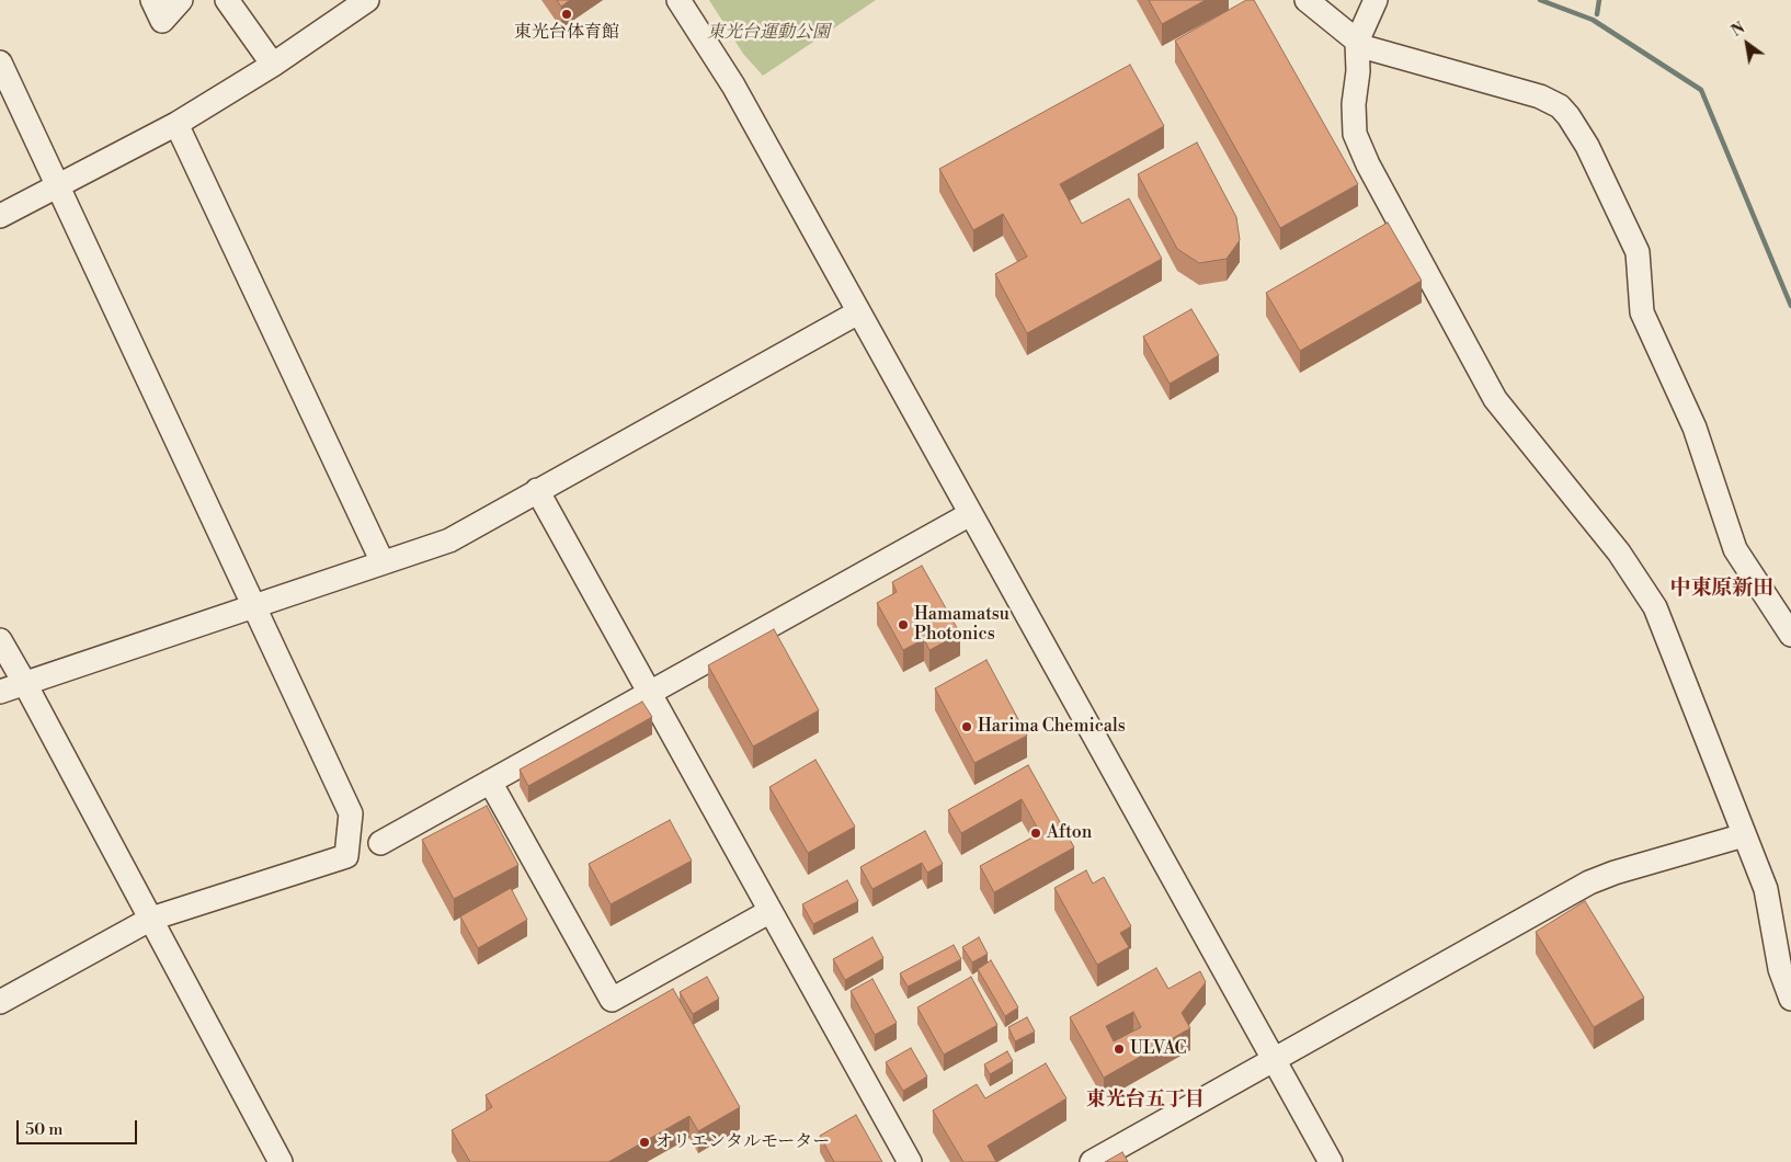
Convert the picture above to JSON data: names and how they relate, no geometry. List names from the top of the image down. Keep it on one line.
{"districts":["中東原新田","東光台五丁目"],"parks":["東光台運動公園"],"places":["東光台体育館","Hamamatsu Photonics","Harima Chemicals","Afton","ULVAC","オリエンタルモーター"],"scale_bar":"50 m","north":"top left"}
